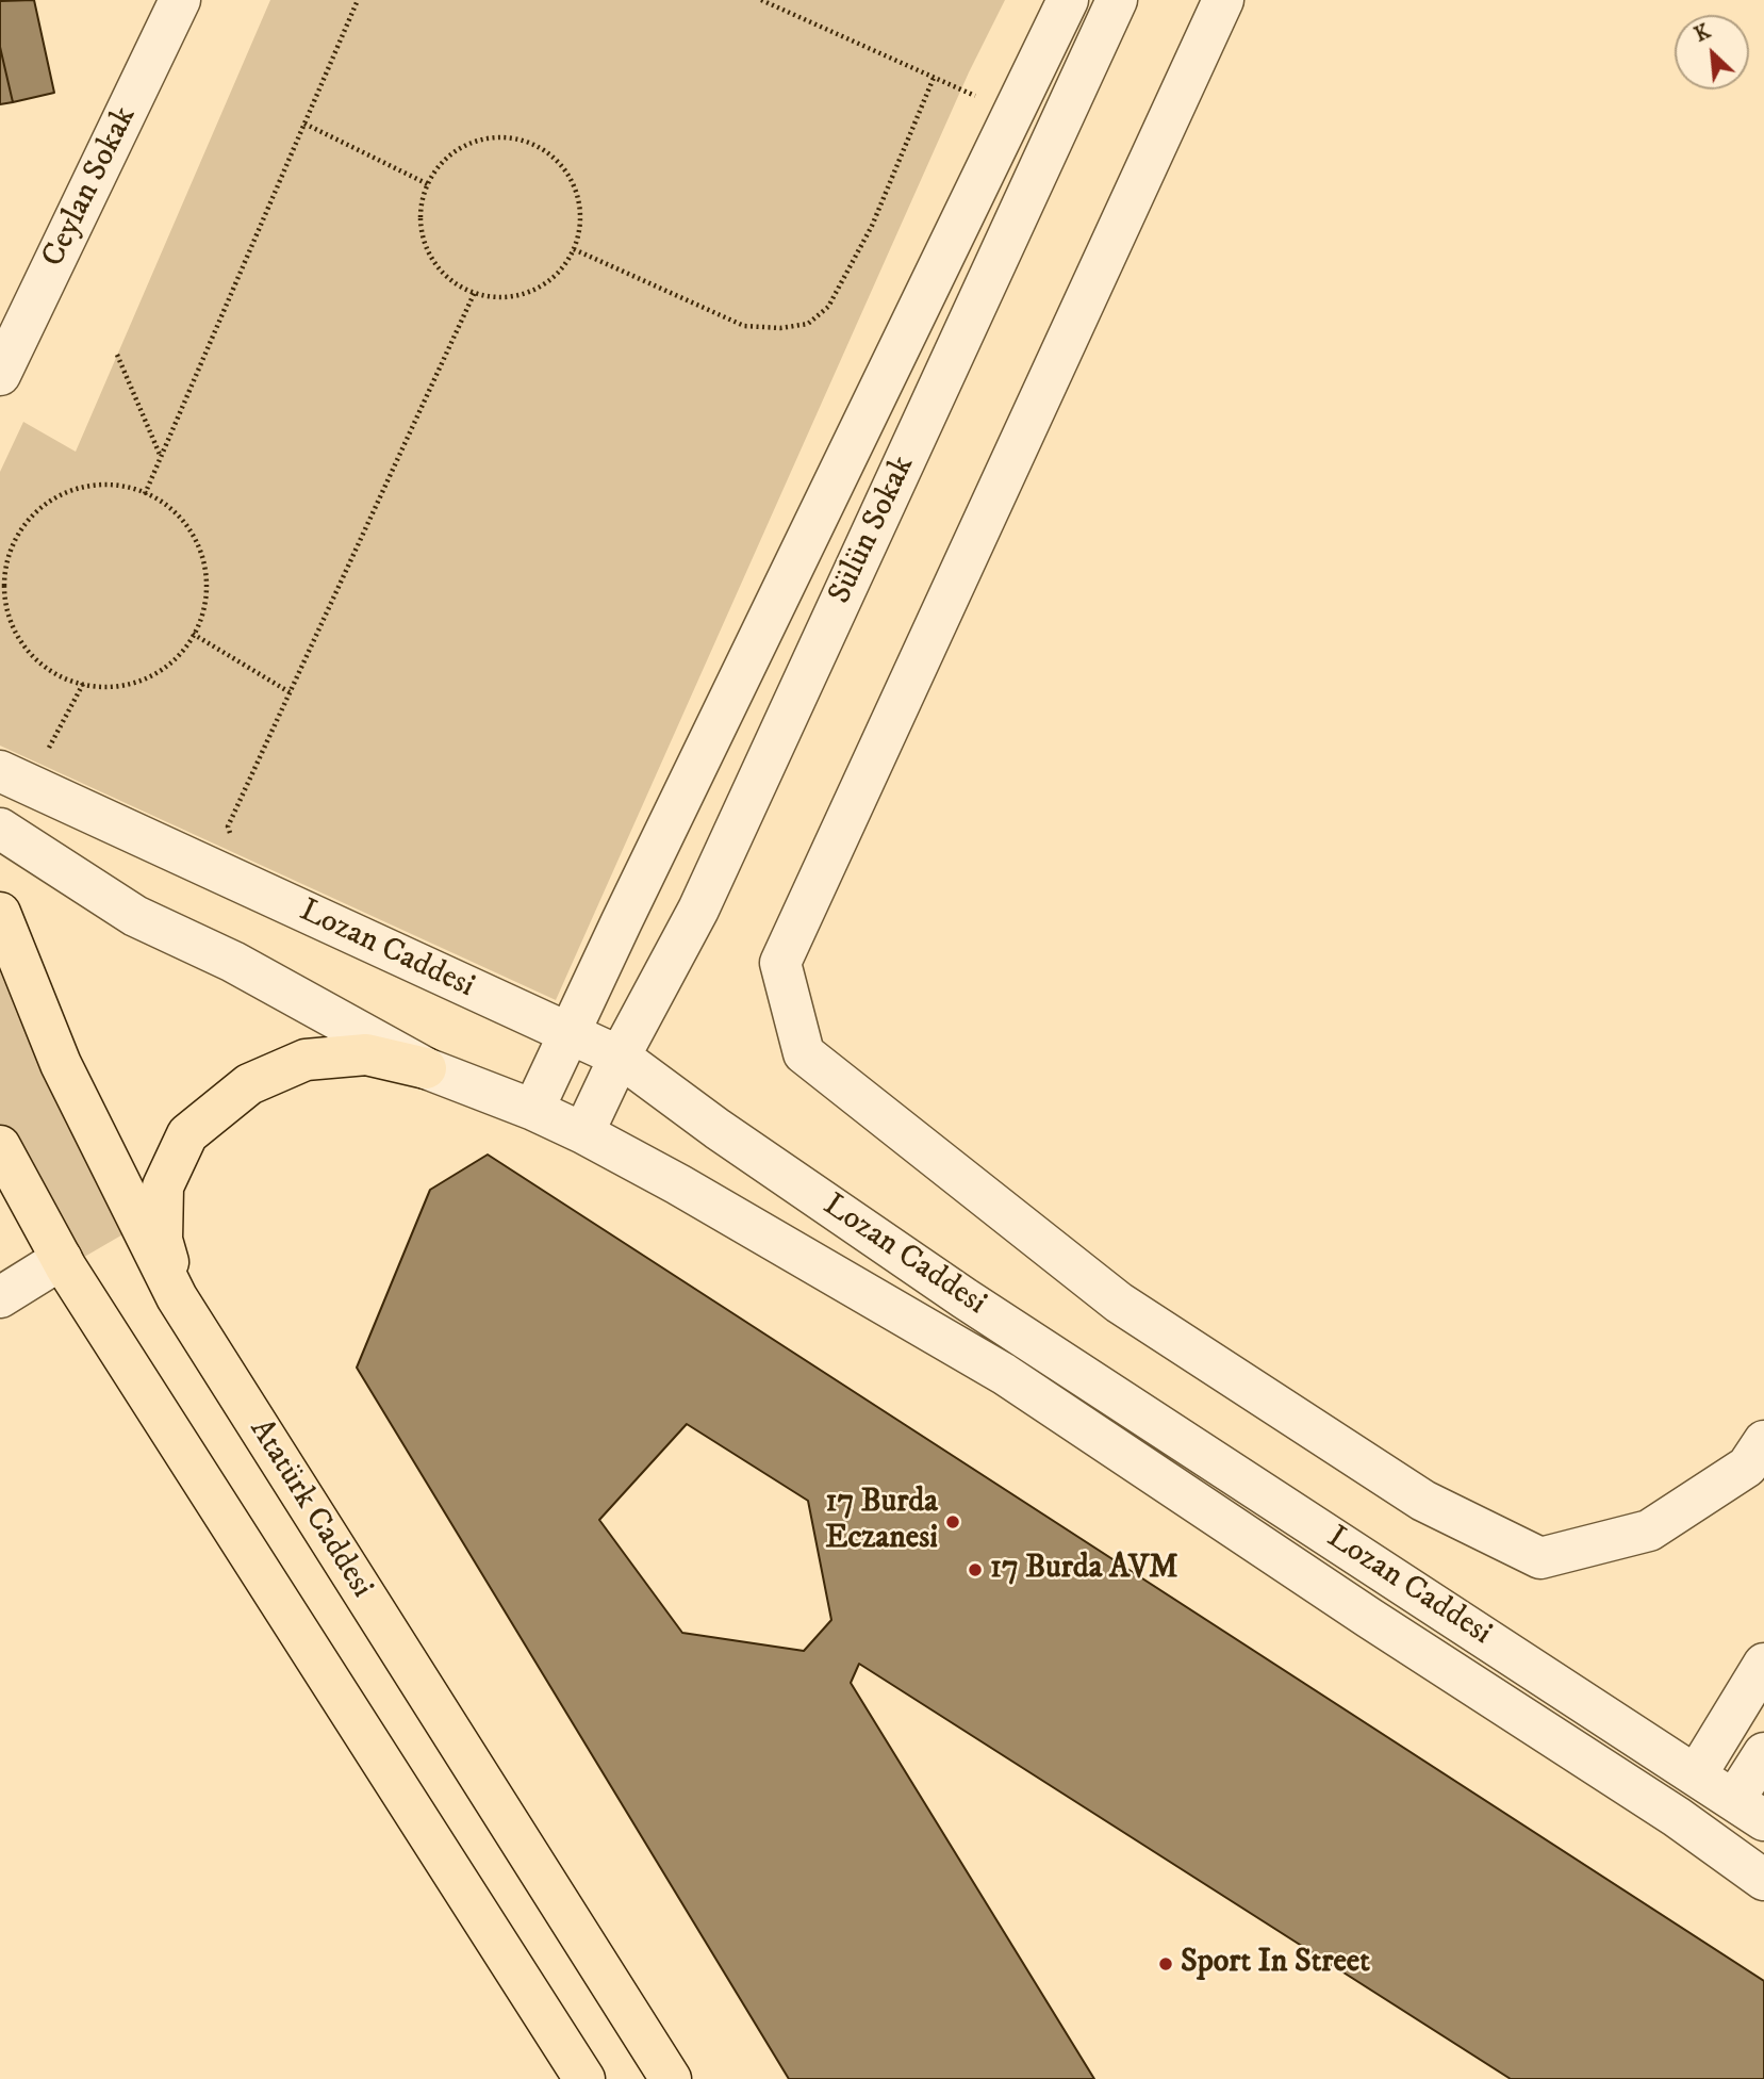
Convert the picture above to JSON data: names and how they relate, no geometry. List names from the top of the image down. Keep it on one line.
{"streets":{"main road":["Atatürk Caddesi"],"street":["Ceylan Sokak","Sülün Sokak","Lozan Caddesi"]},"crossings":[["Sülün Sokak","Lozan Caddesi"]],"places":["17 Burda Eczanesi","17 Burda AVM","Sport In Street"],"north":"top left"}
